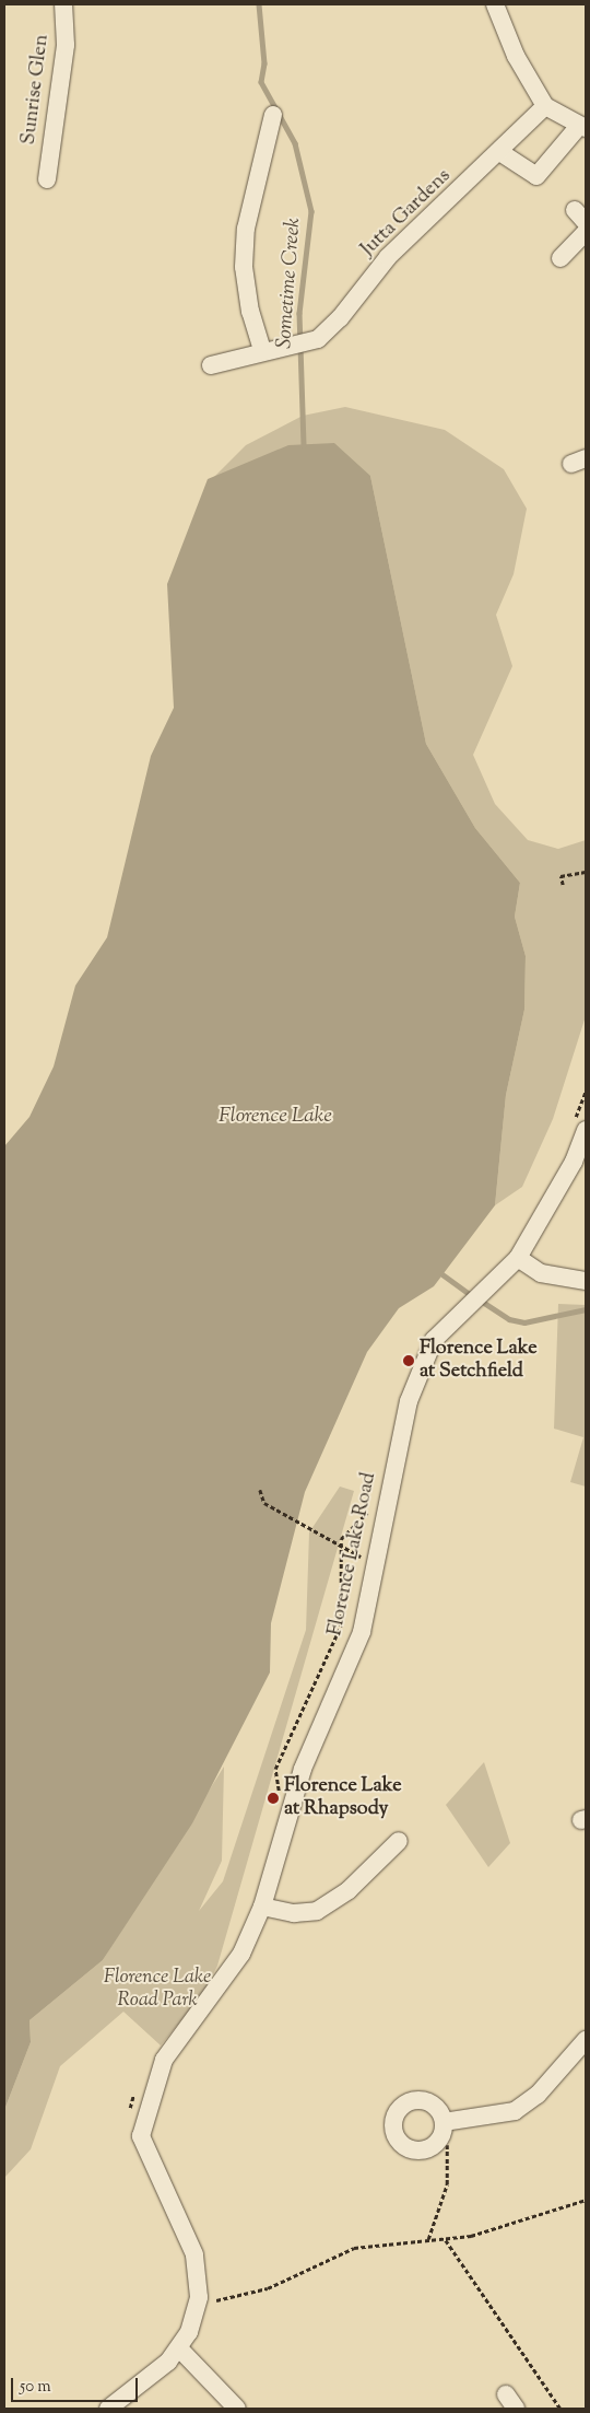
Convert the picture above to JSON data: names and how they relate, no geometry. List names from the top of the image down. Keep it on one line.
{"streets":{"street":["Sunrise Glen","Jutta Gardens","Florence Lake Road"]},"water":["Sometime Creek","Florence Lake"],"parks":["Florence Lake Road Park"],"places":["Florence Lake at Setchfield","Florence Lake at Rhapsody"],"scale_bar":"50 m"}
